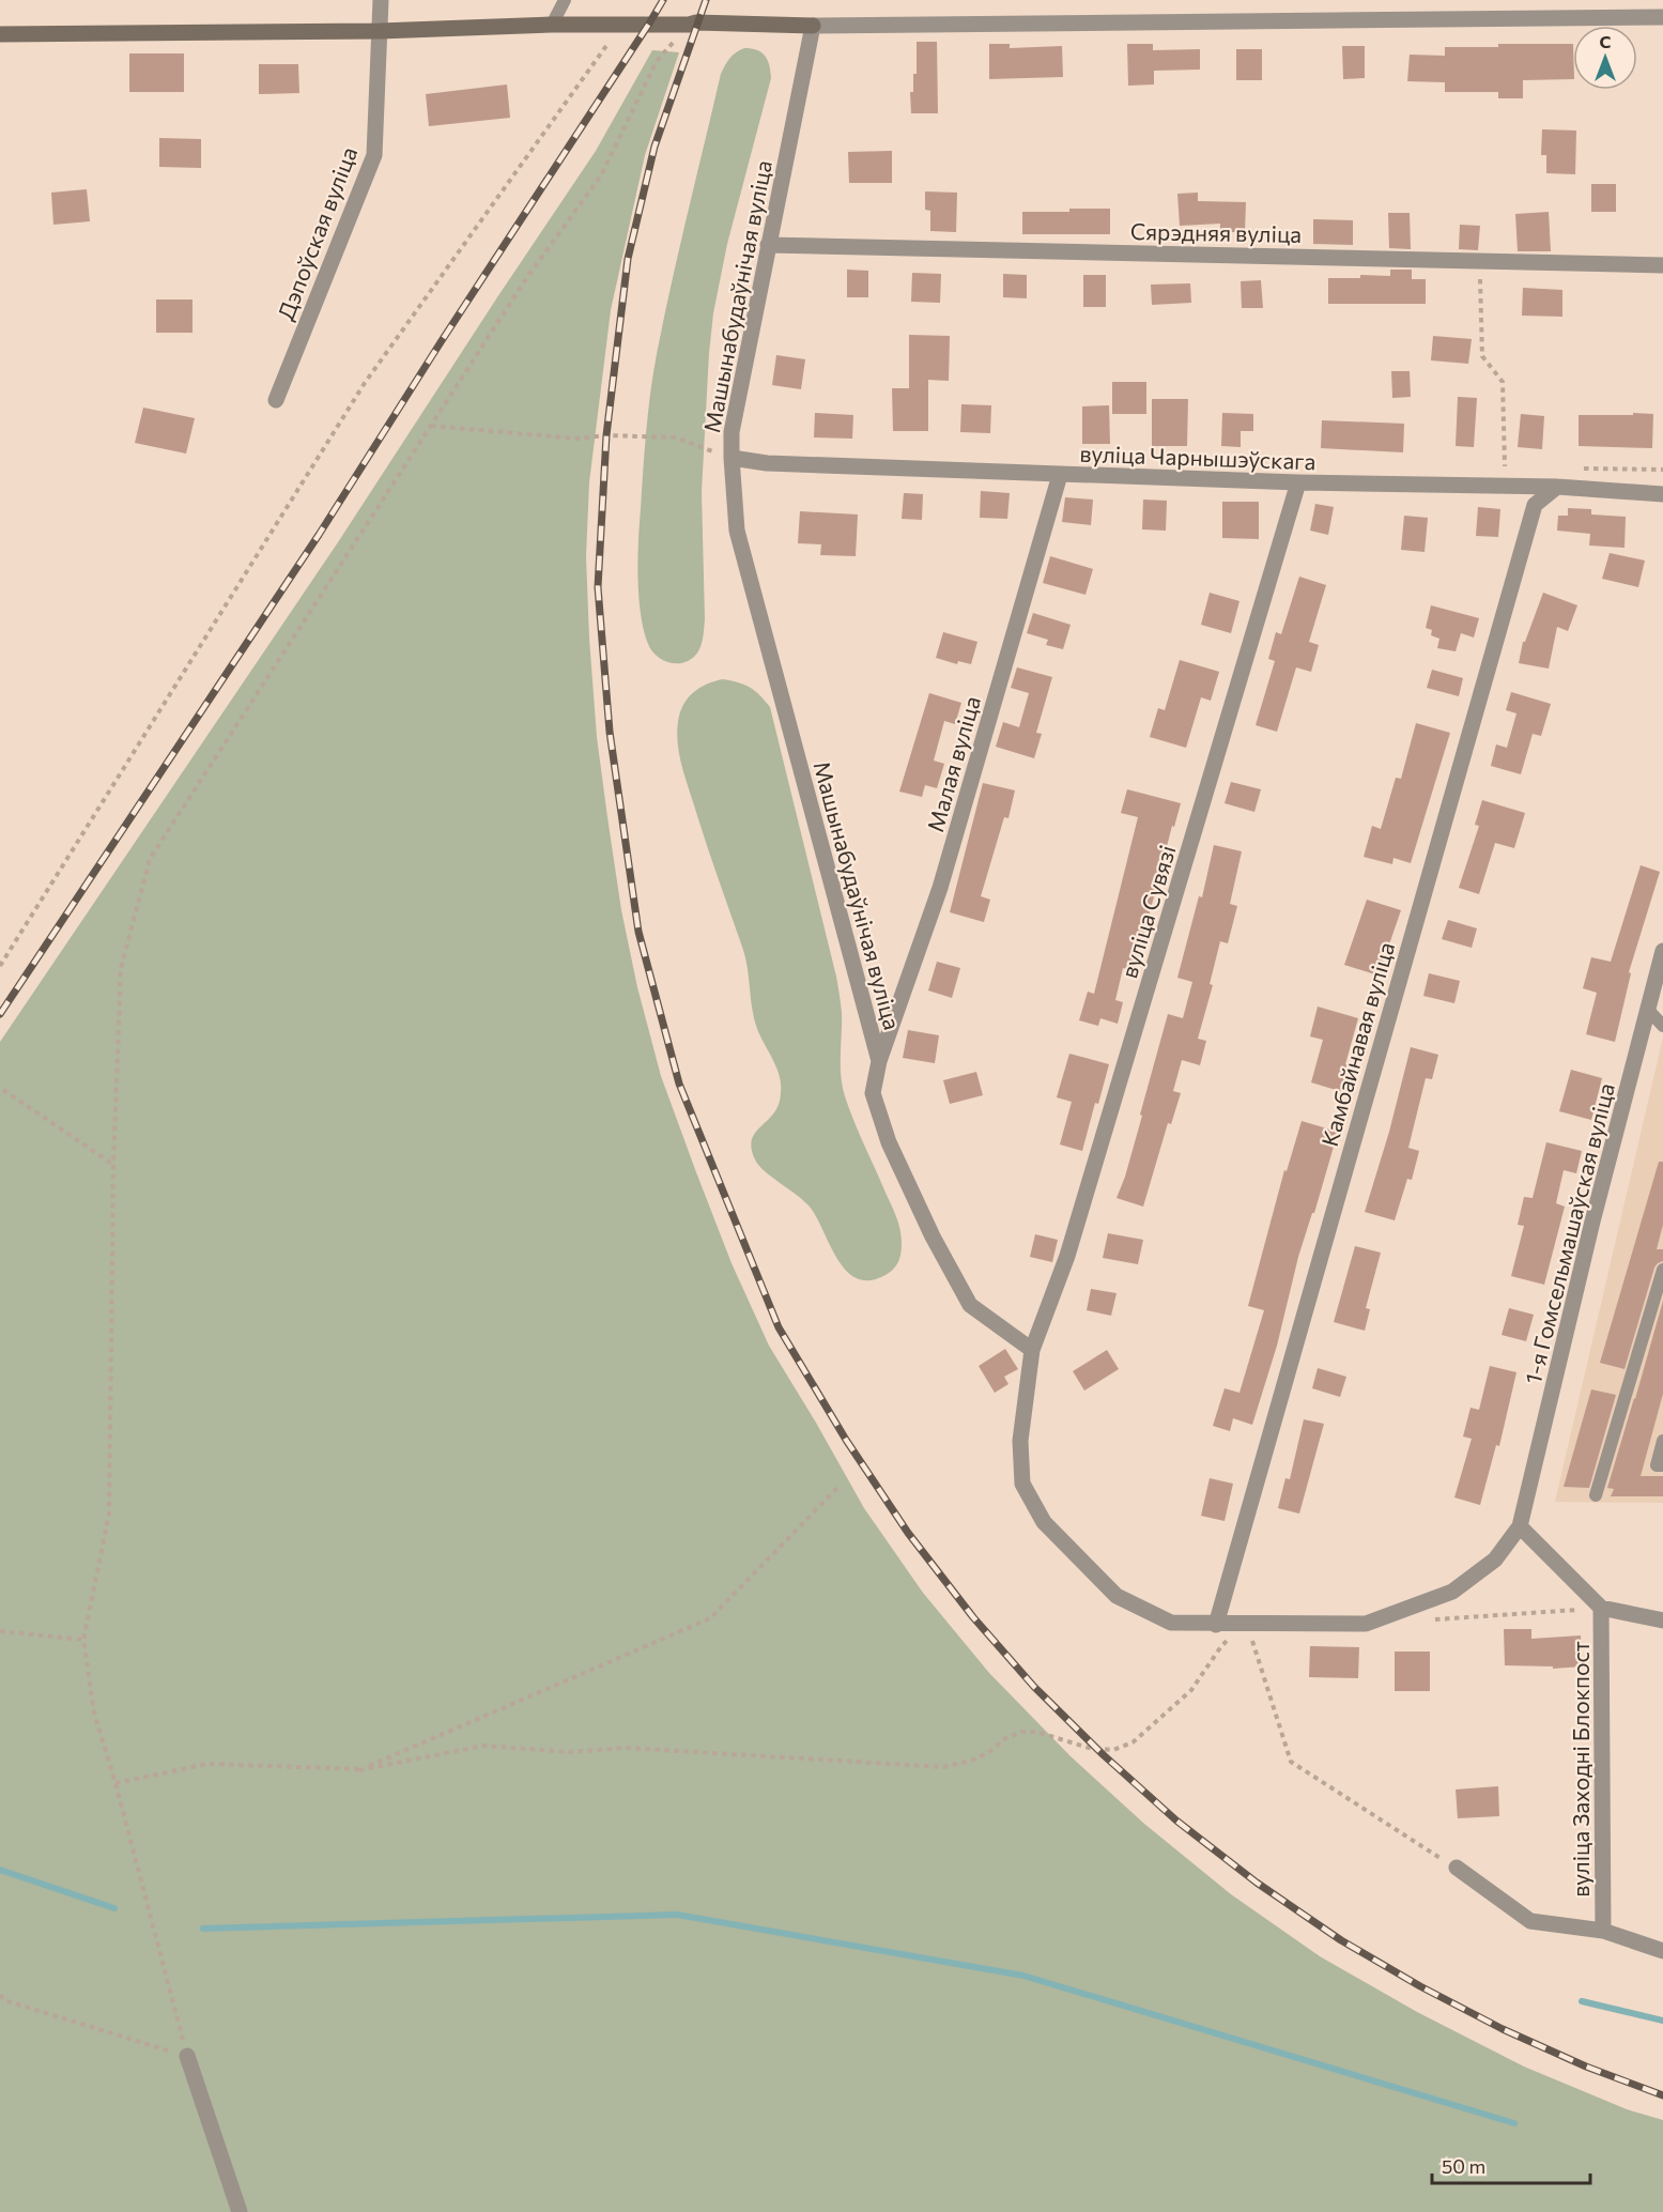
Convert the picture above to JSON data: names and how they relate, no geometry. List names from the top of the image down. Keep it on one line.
{"streets":{"street":["Сярэдняя вуліца","Дэпоўская вуліца","Машынабудаўнічая вуліца","вуліца Чарнышэўскага","Малая вуліца","вуліца Сувязі","Камбайнавая вуліца","1-я Гомсельмашаўская вуліца","вуліца Заходні Блокпост"]},"crossings":[["Сярэдняя вуліца","Машынабудаўнічая вуліца"],["Машынабудаўнічая вуліца","вуліца Чарнышэўскага"],["Машынабудаўнічая вуліца","Малая вуліца"],["Машынабудаўнічая вуліца","вуліца Сувязі"],["вуліца Чарнышэўскага","Малая вуліца"],["вуліца Чарнышэўскага","вуліца Сувязі"],["вуліца Чарнышэўскага","Камбайнавая вуліца"]],"scale_bar":"50 m","north":"top"}
